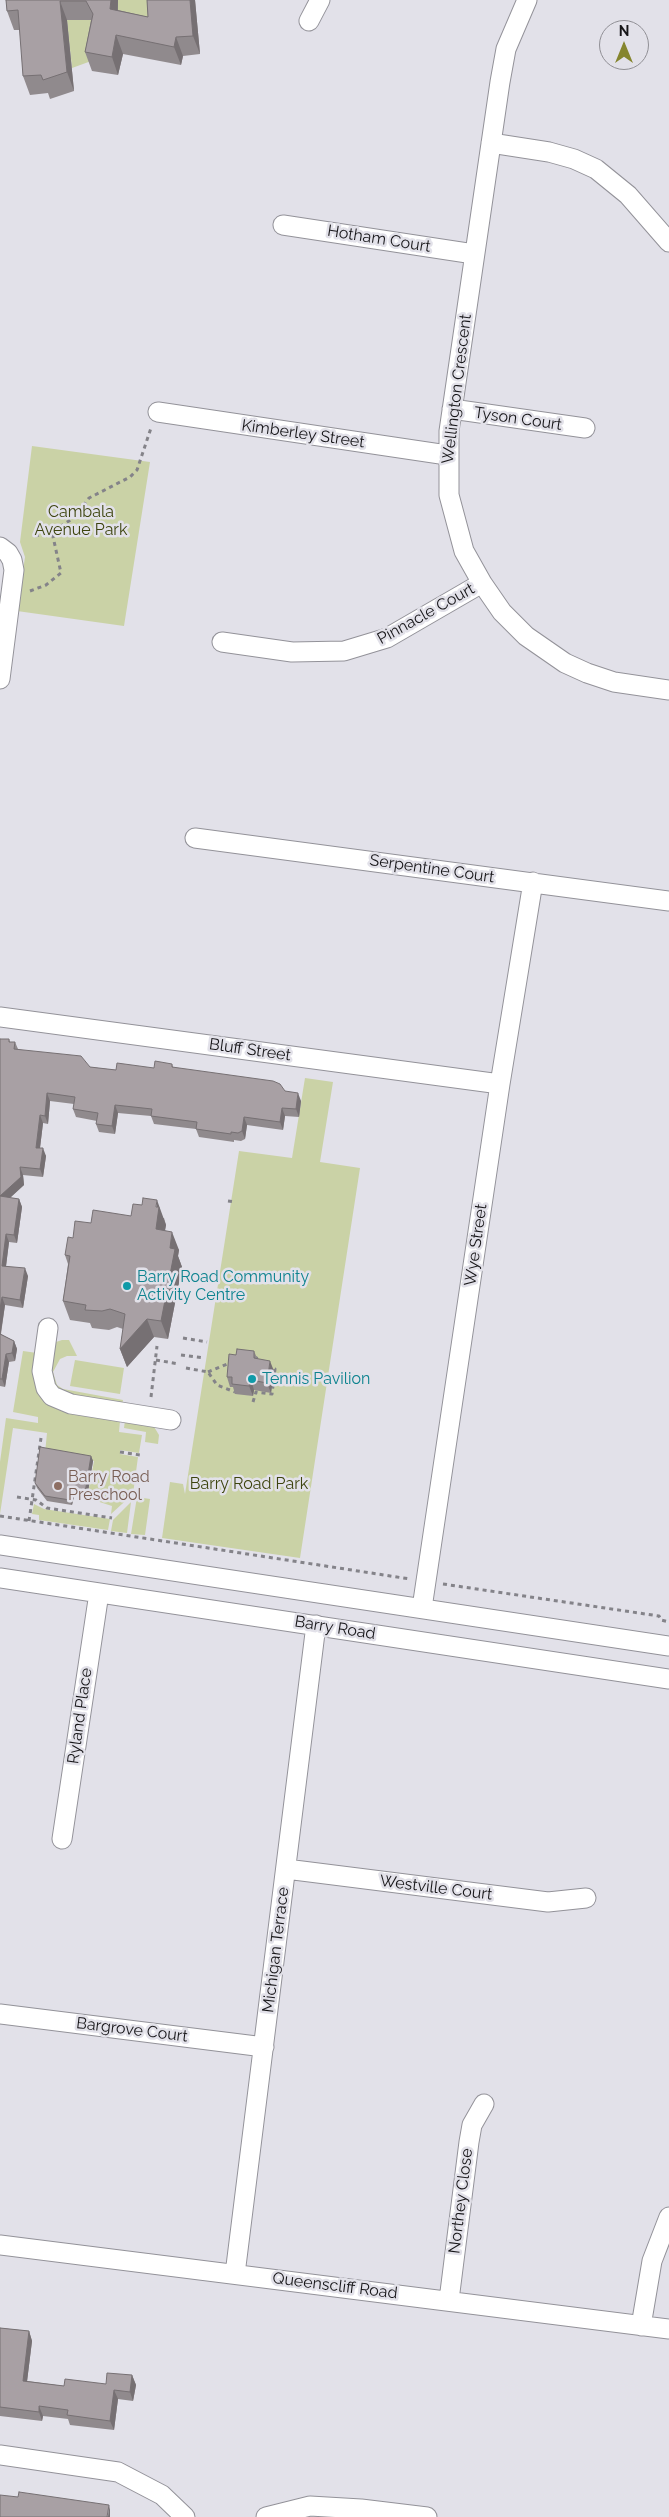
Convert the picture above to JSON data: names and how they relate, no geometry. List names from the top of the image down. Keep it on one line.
{"streets":{"street":["Hotham Court","Wellington Crescent","Tyson Court","Kimberley Street","Pinnacle Court","Serpentine Court","Bluff Street","Wye Street","Barry Road","Ryland Place","Westville Court","Michigan Terrace","Bargrove Court","Northey Close","Queenscliff Road"]},"crossings":[["Hotham Court","Wellington Crescent"],["Wellington Crescent","Tyson Court"],["Wellington Crescent","Kimberley Street"],["Wellington Crescent","Pinnacle Court"],["Serpentine Court","Wye Street"],["Bluff Street","Wye Street"],["Wye Street","Barry Road"],["Barry Road","Ryland Place"],["Barry Road","Michigan Terrace"],["Westville Court","Michigan Terrace"],["Michigan Terrace","Bargrove Court"],["Michigan Terrace","Queenscliff Road"],["Northey Close","Queenscliff Road"]],"parks":["Cambala Avenue Park","Barry Road Park"],"places":["Barry Road Community Activity Centre","Tennis Pavilion","Barry Road Preschool"],"north":"top"}
